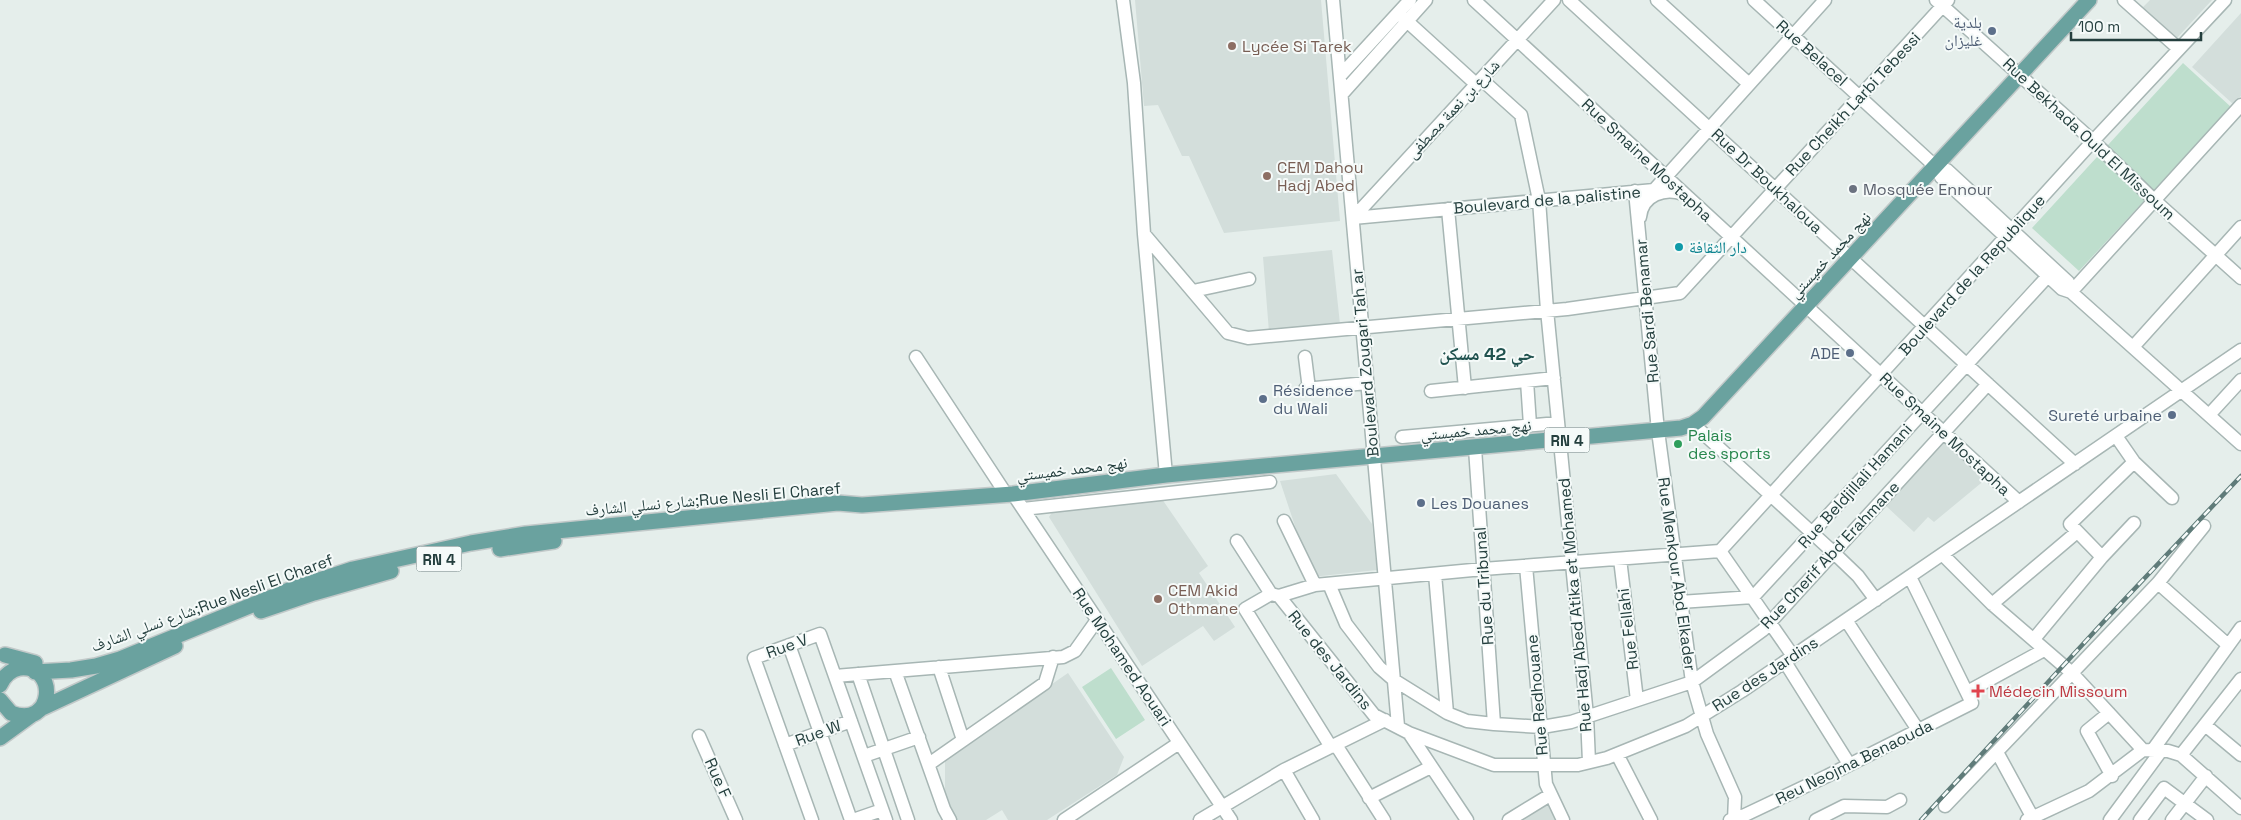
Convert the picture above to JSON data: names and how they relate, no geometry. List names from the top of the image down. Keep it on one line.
{"streets":{"main road":["نهج محمد خميستي","RN 4","شارع نسلي الشارف;Rue Nesli El Charef"],"street":["Rue Belacel","Rue Cheikh Larbi Tebessi","شارع بن نعمة مصطفى","Rue Bekhada Ould El Missoum","Rue Smaine Mostapha","Rue Dr Boukhaloua","Boulevard de la palistine","Boulevard de la Republique","Rue Sardi Benamar","Boulevard Zougari Tah ar","Rue Beldjillali Hamani","Rue Cherif Abd Erahmane","Rue Menkour Abd Elkader","Rue du Tribunal","Rue Hadj Abed Atika et Mohamed","Rue Fellahi","Rue V","Rue Mohamed Aouari","Rue des Jardins","Rue Redhouane","Rue W","Reu Neojma Benaouda","Rue F"]},"crossings":[["Rue Belacel","Rue Cheikh Larbi Tebessi"],["Rue Belacel","Boulevard de la palistine"],["Rue Belacel","نهج محمد خميستي"],["Rue Belacel","Boulevard de la Republique"],["Rue Cheikh Larbi Tebessi","Rue Bekhada Ould El Missoum"],["Rue Cheikh Larbi Tebessi","Rue Smaine Mostapha"],["Rue Cheikh Larbi Tebessi","Rue Dr Boukhaloua"],["Rue Cheikh Larbi Tebessi","Rue Sardi Benamar"],["Rue Cheikh Larbi Tebessi","Boulevard Zougari Tah ar"],["Rue Cheikh Larbi Tebessi","Rue Hadj Abed Atika et Mohamed"],["شارع بن نعمة مصطفى","Rue Smaine Mostapha"],["شارع بن نعمة مصطفى","Boulevard de la palistine"],["شارع بن نعمة مصطفى","Boulevard Zougari Tah ar"],["شارع بن نعمة مصطفى","Rue Hadj Abed Atika et Mohamed"],["Rue Bekhada Ould El Missoum","نهج محمد خميستي"],["Rue Bekhada Ould El Missoum","Boulevard de la Republique"],["Rue Smaine Mostapha","Boulevard de la palistine"],["Rue Smaine Mostapha","نهج محمد خميستي"],["Rue Smaine Mostapha","Boulevard de la Republique"],["Rue Smaine Mostapha","Rue Beldjillali Hamani"],["Rue Smaine Mostapha","Rue Cherif Abd Erahmane"],["Rue Smaine Mostapha","Rue des Jardins"],["Rue Dr Boukhaloua","Boulevard de la palistine"],["Rue Dr Boukhaloua","نهج محمد خميستي"],["Rue Dr Boukhaloua","Boulevard de la Republique"],["Rue Dr Boukhaloua","Rue Beldjillali Hamani"],["Rue Dr Boukhaloua","Rue Cherif Abd Erahmane"],["Rue Dr Boukhaloua","Rue des Jardins"],["Boulevard de la palistine","Rue Sardi Benamar"],["Boulevard de la palistine","Boulevard Zougari Tah ar"],["Boulevard de la palistine","Rue Hadj Abed Atika et Mohamed"],["نهج محمد خميستي","Rue Sardi Benamar"],["نهج محمد خميستي","Boulevard Zougari Tah ar"],["نهج محمد خميستي","شارع نسلي الشارف;Rue Nesli El Charef"],["نهج محمد خميستي","Rue Menkour Abd Elkader"],["نهج محمد خميستي","Rue du Tribunal"],["نهج محمد خميستي","Rue Hadj Abed Atika et Mohamed"],["نهج محمد خميستي","Rue Mohamed Aouari"],["Rue Sardi Benamar","Rue Menkour Abd Elkader"],["Boulevard Zougari Tah ar","Rue Cherif Abd Erahmane"],["Boulevard Zougari Tah ar","Rue des Jardins"],["RN 4","شارع نسلي الشارف;Rue Nesli El Charef"],["Rue Cherif Abd Erahmane","Rue Menkour Abd Elkader"],["Rue Cherif Abd Erahmane","Rue du Tribunal"],["Rue Cherif Abd Erahmane","Rue Hadj Abed Atika et Mohamed"],["Rue Cherif Abd Erahmane","Rue Fellahi"],["Rue Cherif Abd Erahmane","Rue Redhouane"],["Rue Menkour Abd Elkader","Rue des Jardins"],["Rue Menkour Abd Elkader","Reu Neojma Benaouda"],["Rue Hadj Abed Atika et Mohamed","Rue des Jardins"],["Rue V","Rue W"],["Rue des Jardins","Rue Redhouane"]],"districts":["حي 42 مسكن"],"places":{"other":["بلدية غليزان","Lycée Si Tarek","CEM Dahou Hadj Abed","Mosquée Ennour","دار الثقافة","ADE","Résidence du Wali","Sureté urbaine","Palais des sports","Les Douanes","CEM Akid Othmane"],"health":["Médecin Missoum"]},"scale_bar":"100 m"}
